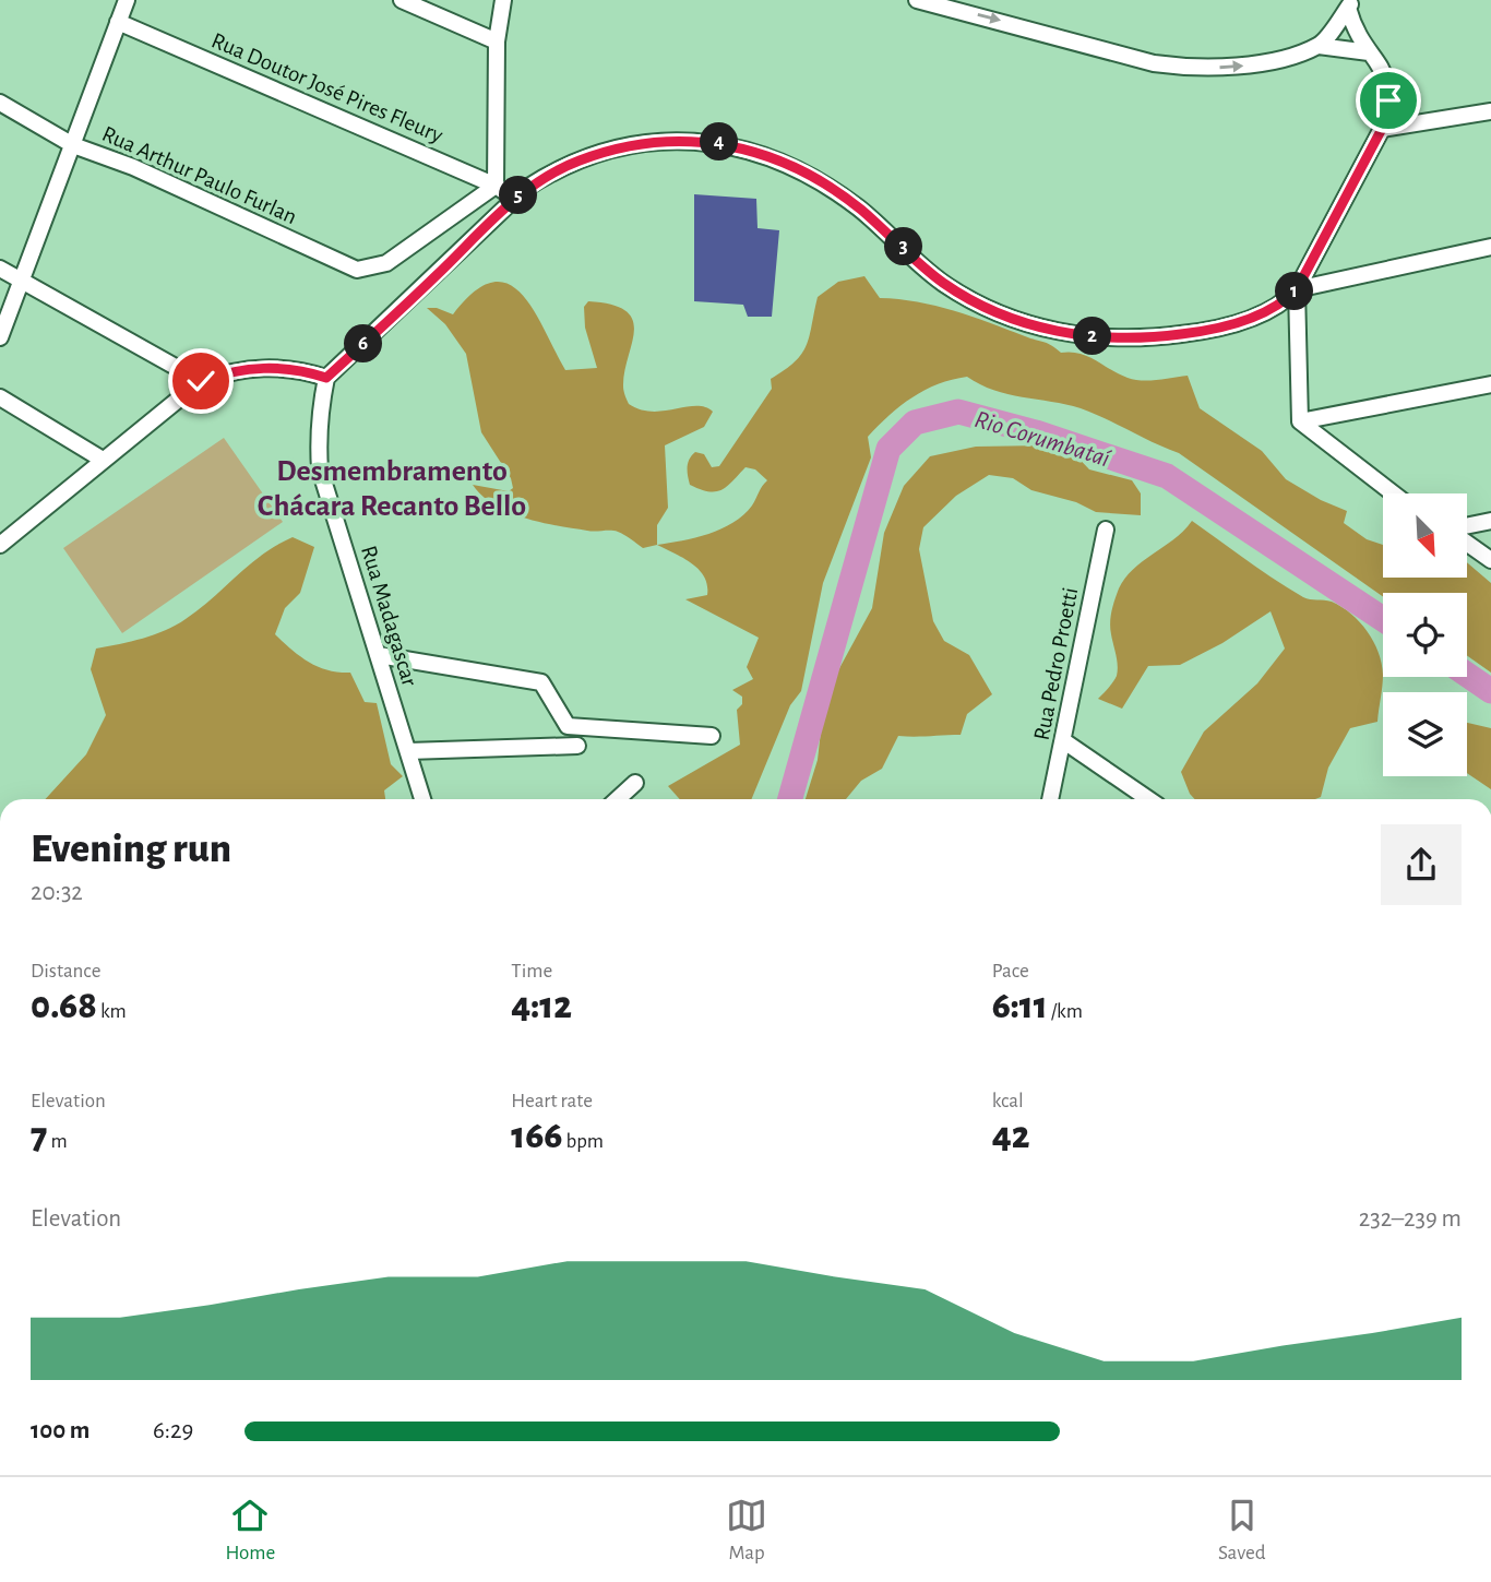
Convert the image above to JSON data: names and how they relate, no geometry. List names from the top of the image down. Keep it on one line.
{"streets":{"street":["Rua Doutor José Pires Fleury","Rua Arthur Paulo Furlan","Rua Madagascar","Rua Pedro Proetti"]},"crossings":[["Rua Doutor José Pires Fleury","Rua Arthur Paulo Furlan"]],"districts":["Desmembramento Chácara Recanto Bello"],"water":["Rio Corumbataí"],"north":"bottom right","page":{"pins":["4","5","3","1","2","6"],"heading":["Evening run","20:32"],"stats":[["Distance","0.68 km"],["Time","4:12"],["Pace","6:11 /km"],["Elevation","7 m"],["Heart rate","166 bpm"],["kcal","42"]],"chart":["Elevation","232–239 m"],"list":[{"name":"100 m","note":"6:29"}],"tabs":["Home","Map","Saved"]}}
